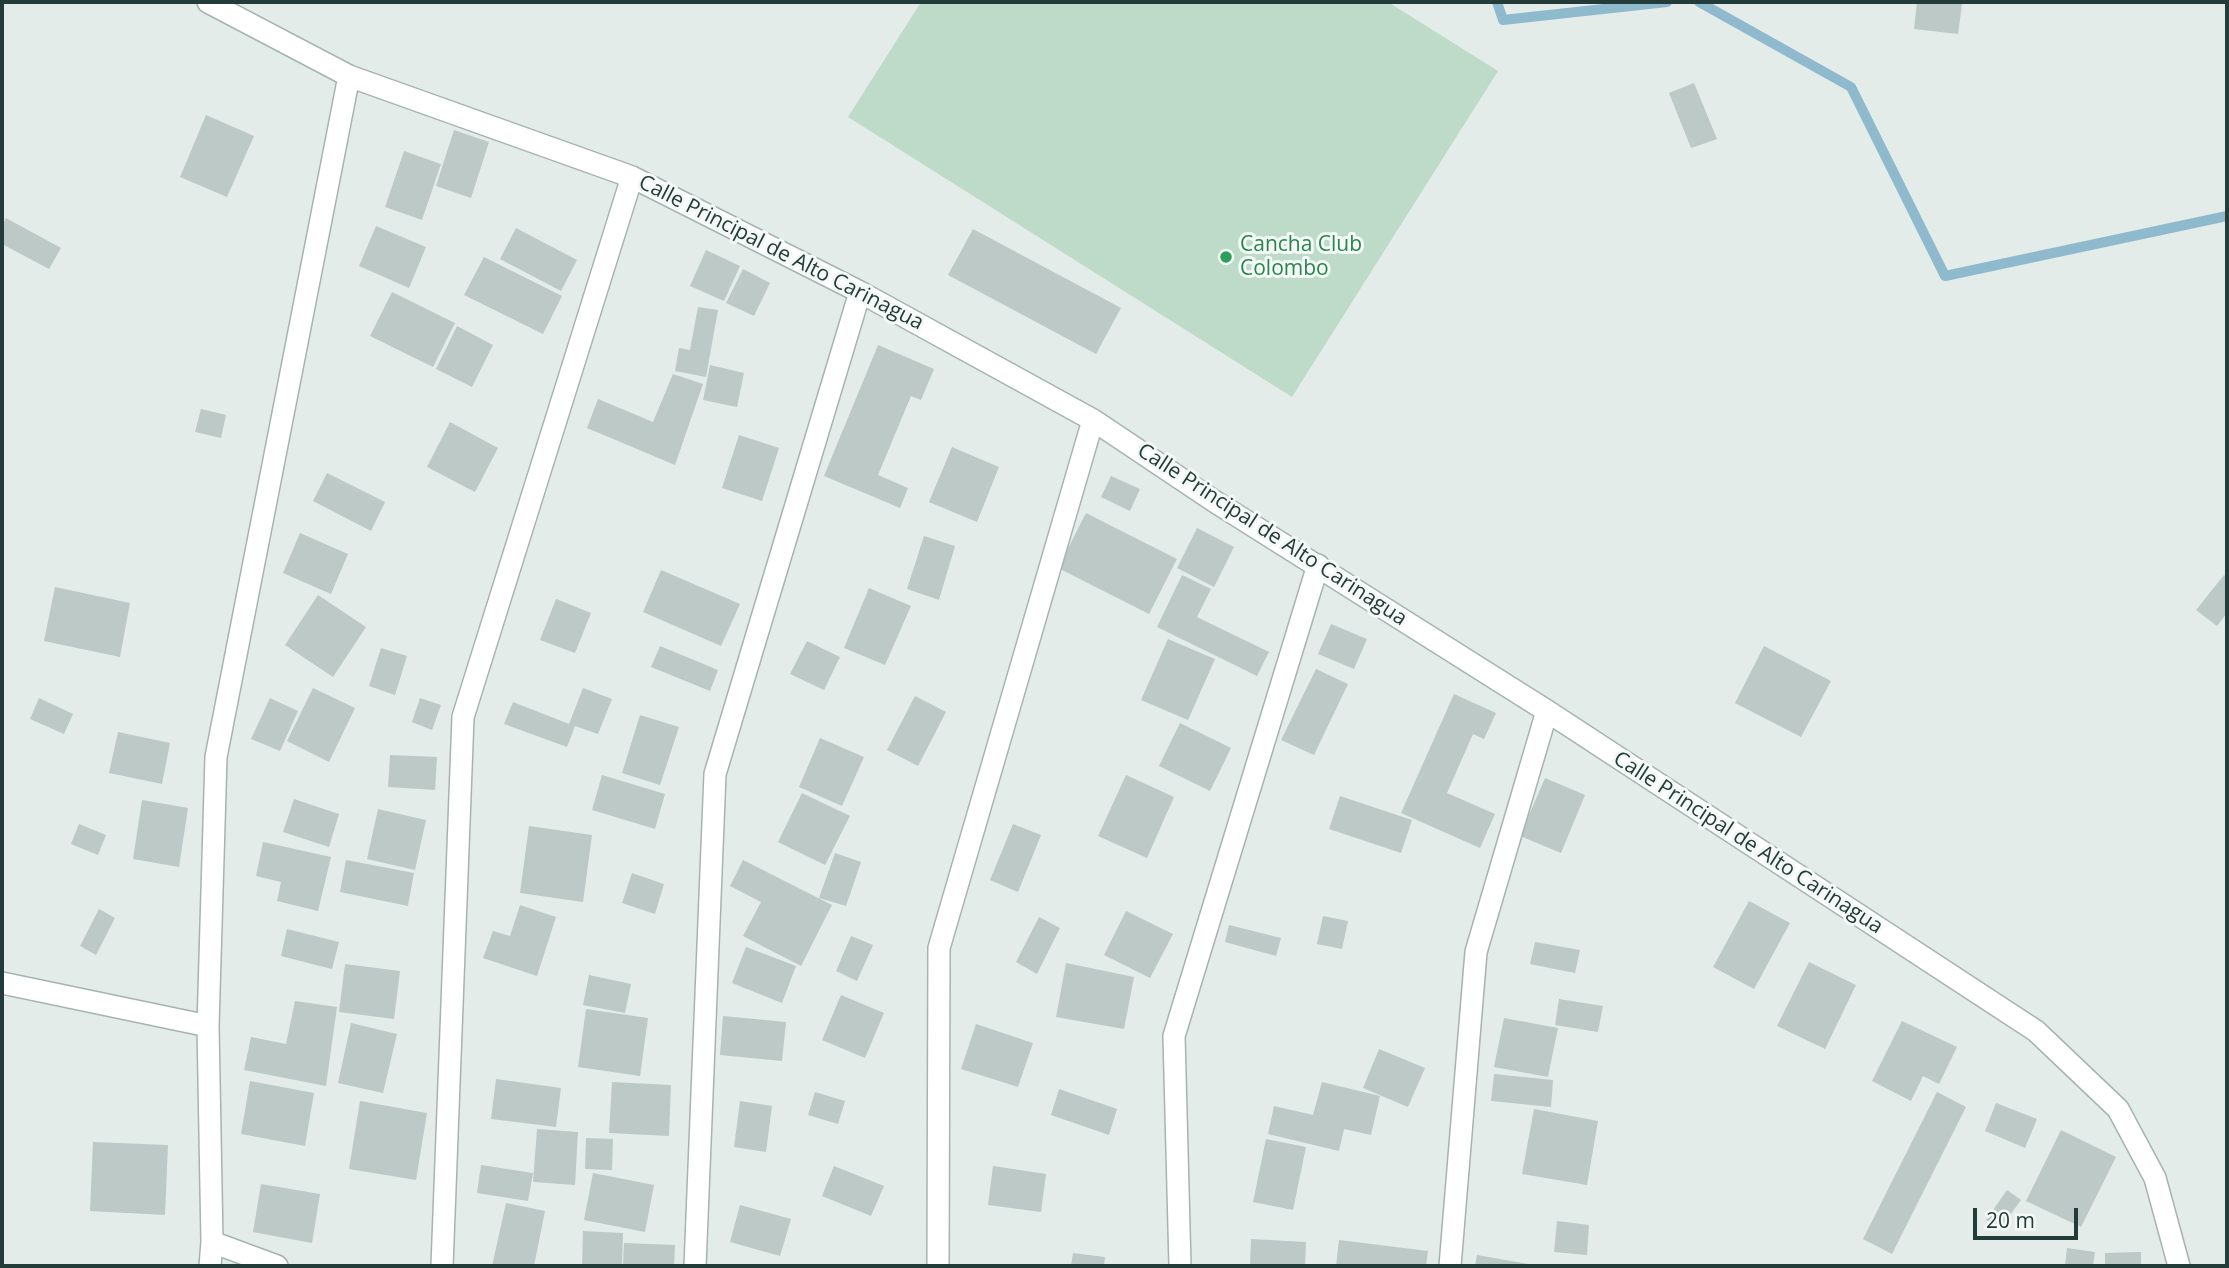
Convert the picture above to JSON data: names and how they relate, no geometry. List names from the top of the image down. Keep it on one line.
{"streets":{"street":["Calle Principal de Alto Carinagua"]},"places":["Cancha Club Colombo"],"scale_bar":"20 m"}
